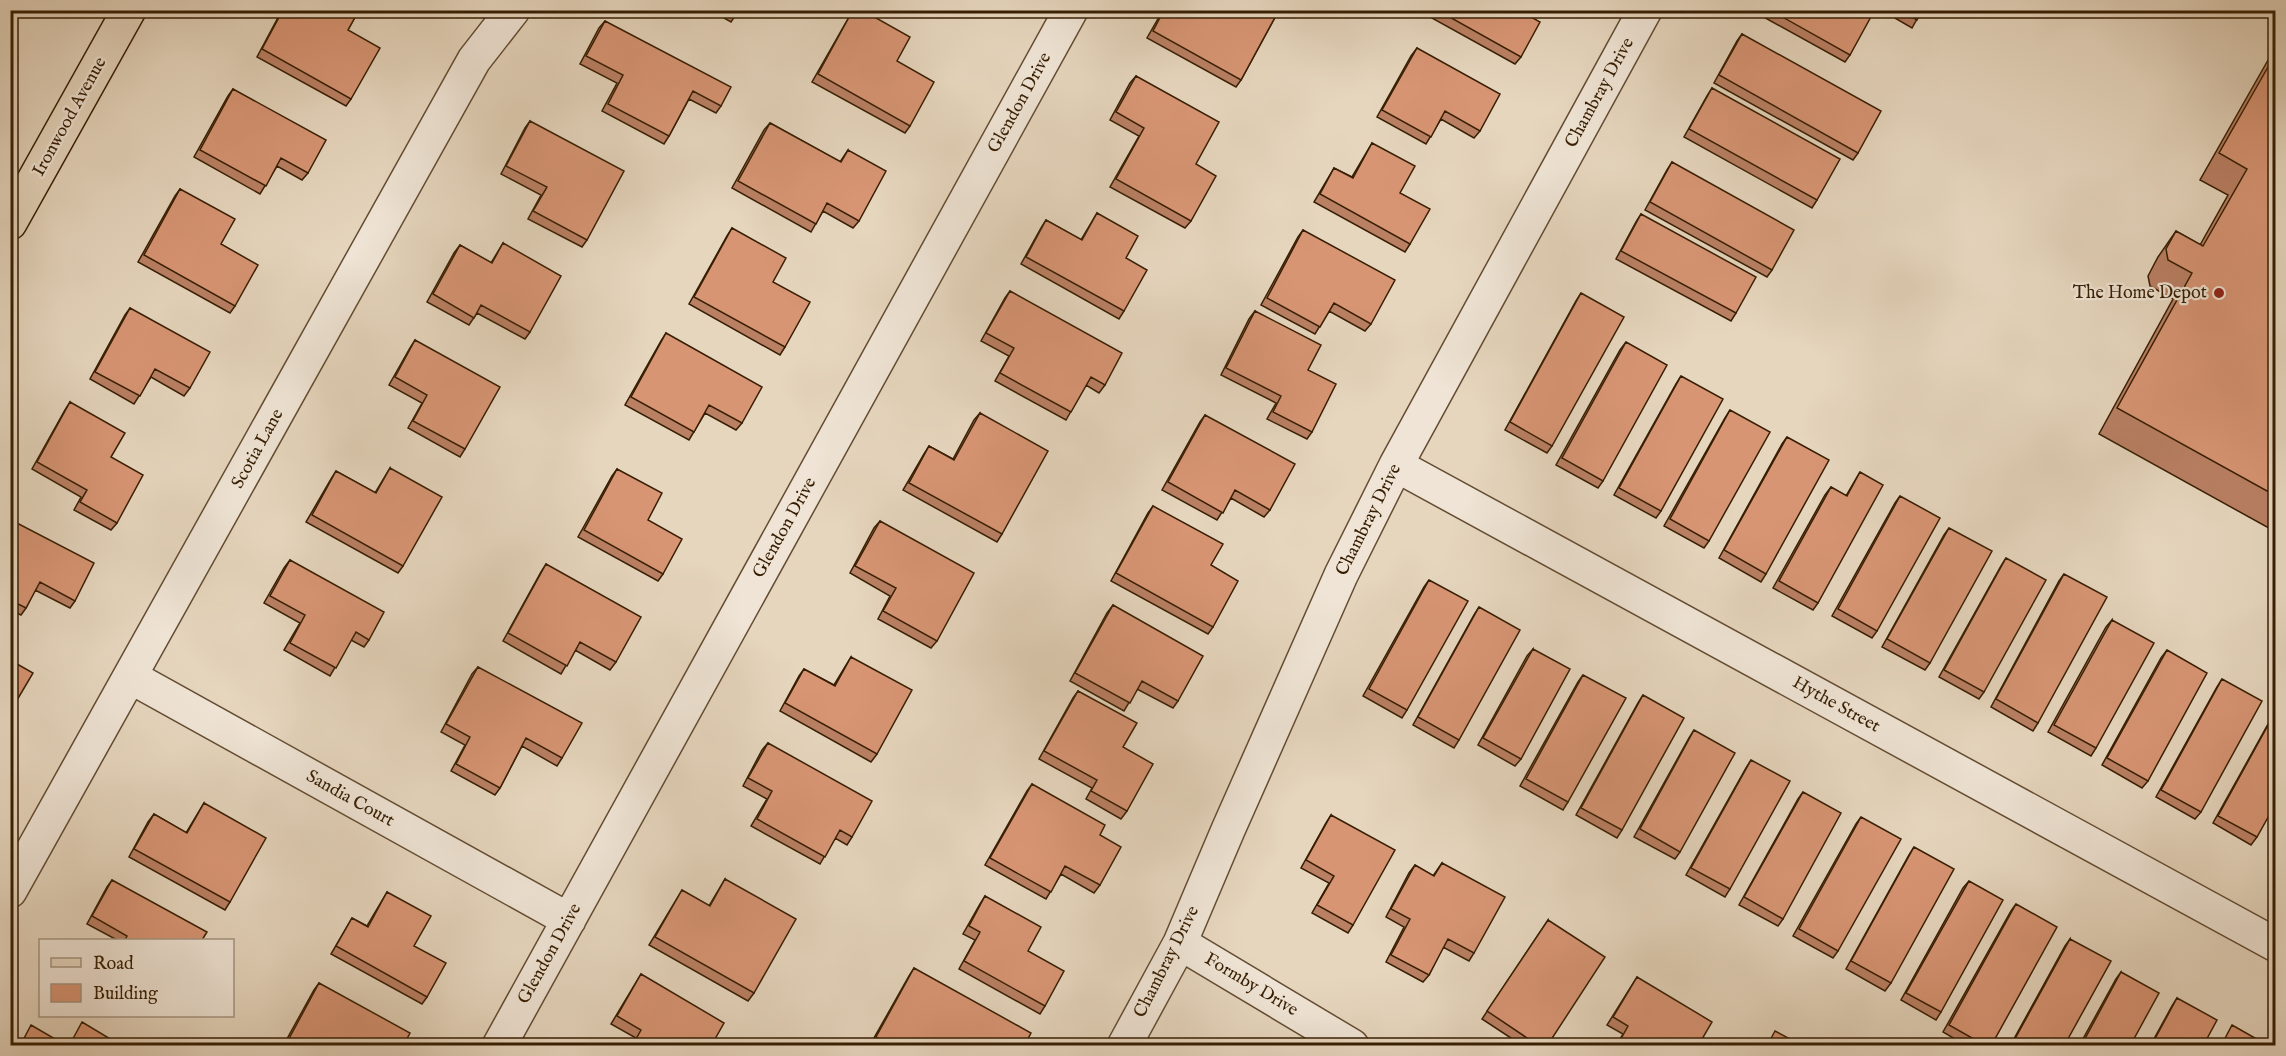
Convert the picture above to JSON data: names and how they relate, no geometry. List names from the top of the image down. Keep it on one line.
{"streets":{"main road":["Ironwood Avenue"],"street":["Chambray Drive","Glendon Drive","Scotia Lane","Hythe Street","Sandia Court","Formby Drive"]},"crossings":[["Chambray Drive","Hythe Street"],["Chambray Drive","Formby Drive"],["Glendon Drive","Sandia Court"],["Scotia Lane","Sandia Court"]],"places":["The Home Depot"],"legend":["Road","Building"]}
